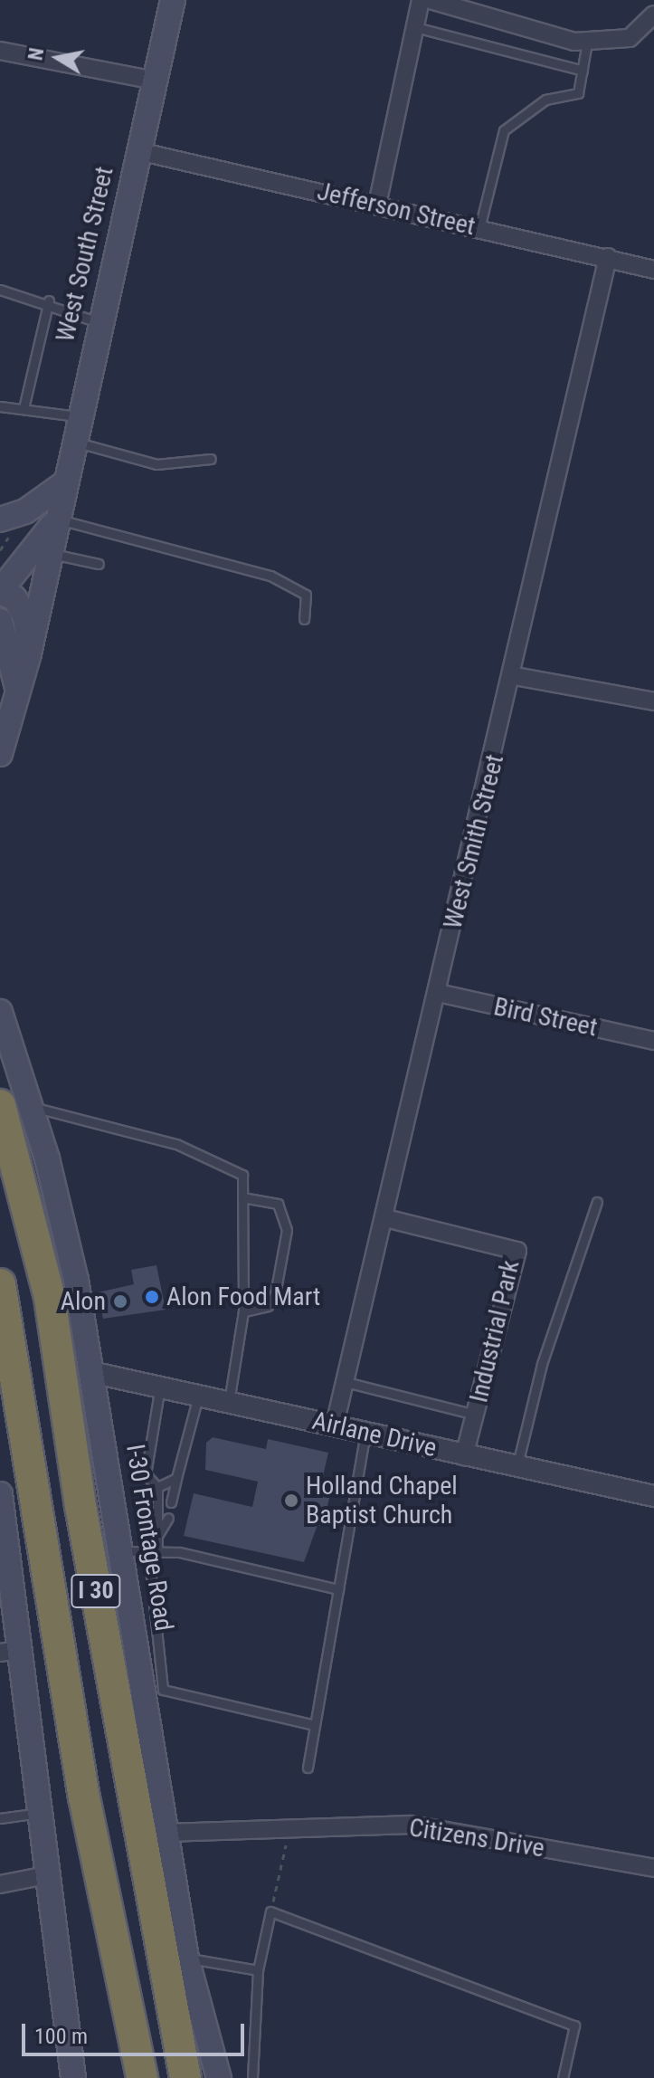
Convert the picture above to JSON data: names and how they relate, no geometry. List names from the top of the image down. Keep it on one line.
{"streets":{"highway":["I 30"],"main road":["West South Street","I-30 Frontage Road"],"street":["Jefferson Street","West Smith Street","Bird Street","Industrial Park","Airlane Drive","Citizens Drive"]},"crossings":[["Jefferson Street","West South Street"],["Jefferson Street","West Smith Street"],["West Smith Street","Bird Street"],["West Smith Street","Industrial Park"],["West Smith Street","Airlane Drive"],["Industrial Park","Airlane Drive"],["Airlane Drive","I-30 Frontage Road"],["I-30 Frontage Road","Citizens Drive"]],"places":["Alon Food Mart","Alon","Holland Chapel Baptist Church"],"scale_bar":"100 m","north":"left"}
